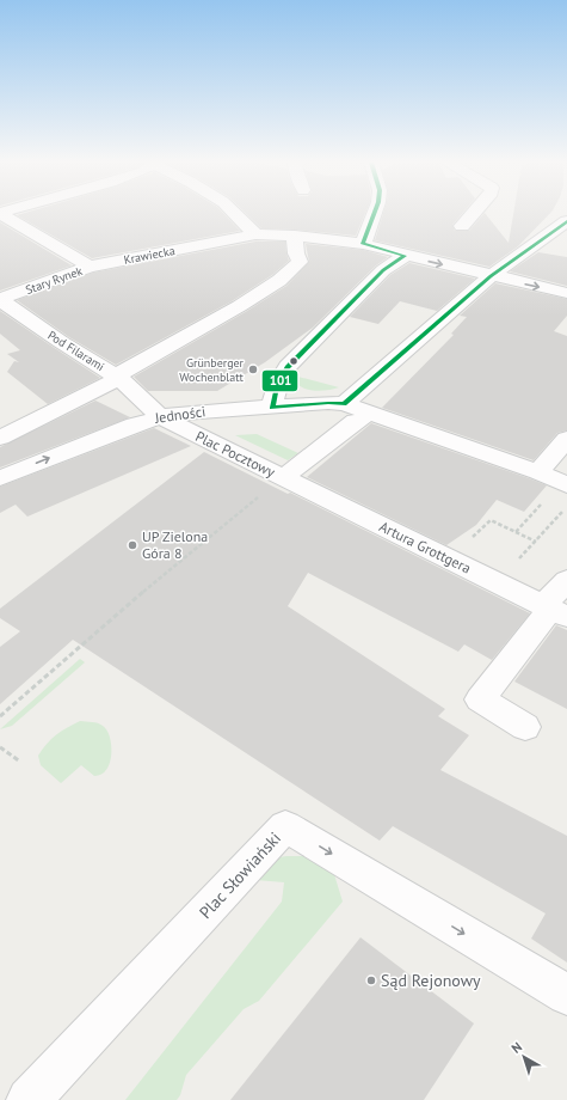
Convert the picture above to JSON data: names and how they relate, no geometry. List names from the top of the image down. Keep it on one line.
{"streets":{"street":["Krawiecka","Stary Rynek","Pod Filarami","Jedności","Plac Pocztowy","Artura Grottgera","Plac Słowiański"]},"crossings":[["Krawiecka","Stary Rynek"],["Stary Rynek","Pod Filarami"],["Pod Filarami","Jedności"],["Pod Filarami","Plac Pocztowy"],["Jedności","Plac Pocztowy"],["Plac Pocztowy","Artura Grottgera"]],"places":["Grünberger Wochenblatt","UP Zielona Góra 8","Sąd Rejonowy"],"lines":["transit line 101"],"north":"top left"}
